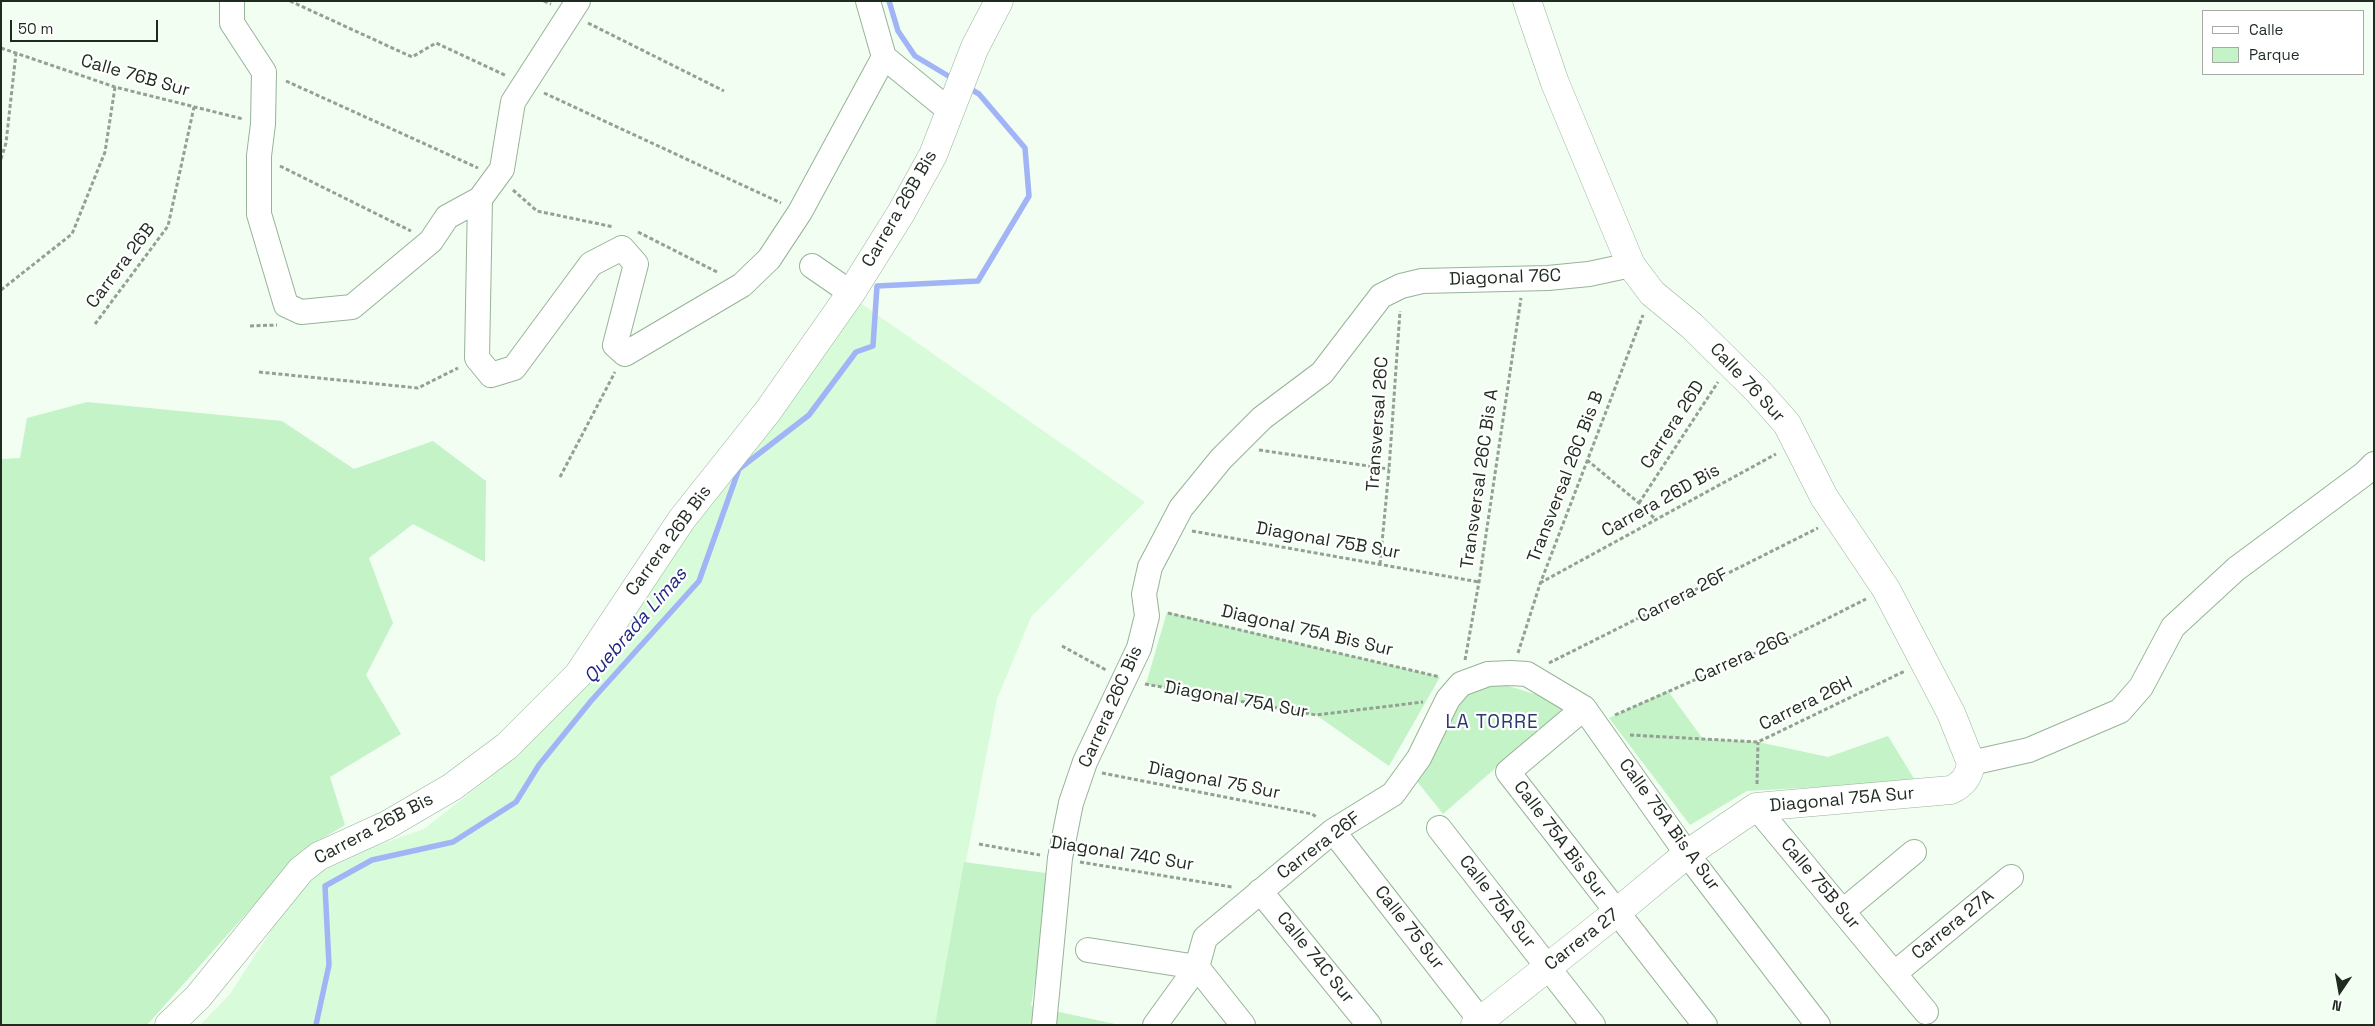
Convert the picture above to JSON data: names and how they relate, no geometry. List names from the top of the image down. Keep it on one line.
{"streets":{"street":["Carrera 26B Bis","Diagonal 76C","Calle 76 Sur","Carrera 26F","Diagonal 75A Sur","Carrera 26C Bis","Calle 75A Bis A Sur","Calle 75A Bis Sur","Calle 75B Sur","Calle 75A Sur","Carrera 27A","Calle 75 Sur","Carrera 27","Calle 74C Sur"],"path":["Calle 76B Sur","Carrera 26B","Transversal 26C","Carrera 26D","Transversal 26C Bis B","Transversal 26C Bis A","Carrera 26D Bis","Diagonal 75B Sur","Diagonal 75A Bis Sur","Carrera 26G","Carrera 26H","Diagonal 75 Sur","Diagonal 74C Sur"]},"crossings":[["Calle 76B Sur","Carrera 26B"],["Diagonal 76C","Calle 76 Sur"],["Diagonal 76C","Transversal 26C"],["Diagonal 76C","Transversal 26C Bis A"],["Diagonal 76C","Carrera 26C Bis"],["Calle 76 Sur","Carrera 26D"],["Calle 76 Sur","Transversal 26C Bis B"],["Calle 76 Sur","Carrera 26D Bis"],["Calle 76 Sur","Carrera 26F"],["Calle 76 Sur","Carrera 26G"],["Calle 76 Sur","Diagonal 75A Sur"],["Calle 76 Sur","Carrera 26H"],["Transversal 26C","Diagonal 75B Sur"],["Transversal 26C","Carrera 26C Bis"],["Transversal 26C Bis B","Carrera 26D Bis"],["Transversal 26C Bis B","Carrera 26F"],["Transversal 26C Bis B","Calle 75A Bis A Sur"],["Transversal 26C Bis A","Diagonal 75B Sur"],["Transversal 26C Bis A","Carrera 26F"],["Transversal 26C Bis A","Diagonal 75A Bis Sur"],["Transversal 26C Bis A","Diagonal 75A Sur"],["Diagonal 75B Sur","Carrera 26C Bis"],["Carrera 26F","Diagonal 75A Bis Sur"],["Carrera 26F","Diagonal 75A Sur"],["Carrera 26F","Diagonal 75 Sur"],["Carrera 26F","Calle 75A Bis A Sur"],["Carrera 26F","Diagonal 74C Sur"],["Carrera 26F","Calle 75 Sur"],["Carrera 26F","Calle 74C Sur"],["Diagonal 75A Bis Sur","Diagonal 75A Sur"],["Diagonal 75A Bis Sur","Carrera 26C Bis"],["Carrera 26G","Carrera 26H"],["Carrera 26G","Calle 75A Bis A Sur"],["Carrera 26G","Calle 75A Bis Sur"],["Diagonal 75A Sur","Carrera 26C Bis"],["Diagonal 75A Sur","Calle 75A Bis A Sur"],["Diagonal 75A Sur","Calle 75B Sur"],["Diagonal 75A Sur","Carrera 27"],["Carrera 26H","Calle 75A Bis A Sur"],["Carrera 26H","Calle 75A Bis Sur"],["Carrera 26C Bis","Diagonal 75 Sur"],["Carrera 26C Bis","Diagonal 74C Sur"],["Diagonal 75 Sur","Calle 75 Sur"],["Calle 75A Bis A Sur","Calle 75A Bis Sur"],["Calle 75A Bis A Sur","Carrera 27"],["Calle 75A Bis Sur","Carrera 27"],["Diagonal 74C Sur","Calle 74C Sur"],["Calle 75B Sur","Carrera 27A"],["Calle 75A Sur","Carrera 27"],["Calle 75 Sur","Carrera 27"]],"districts":["LA TORRE"],"water":["Quebrada Limas"],"legend":["Calle","Parque"],"scale_bar":"50 m","north":"bottom"}
